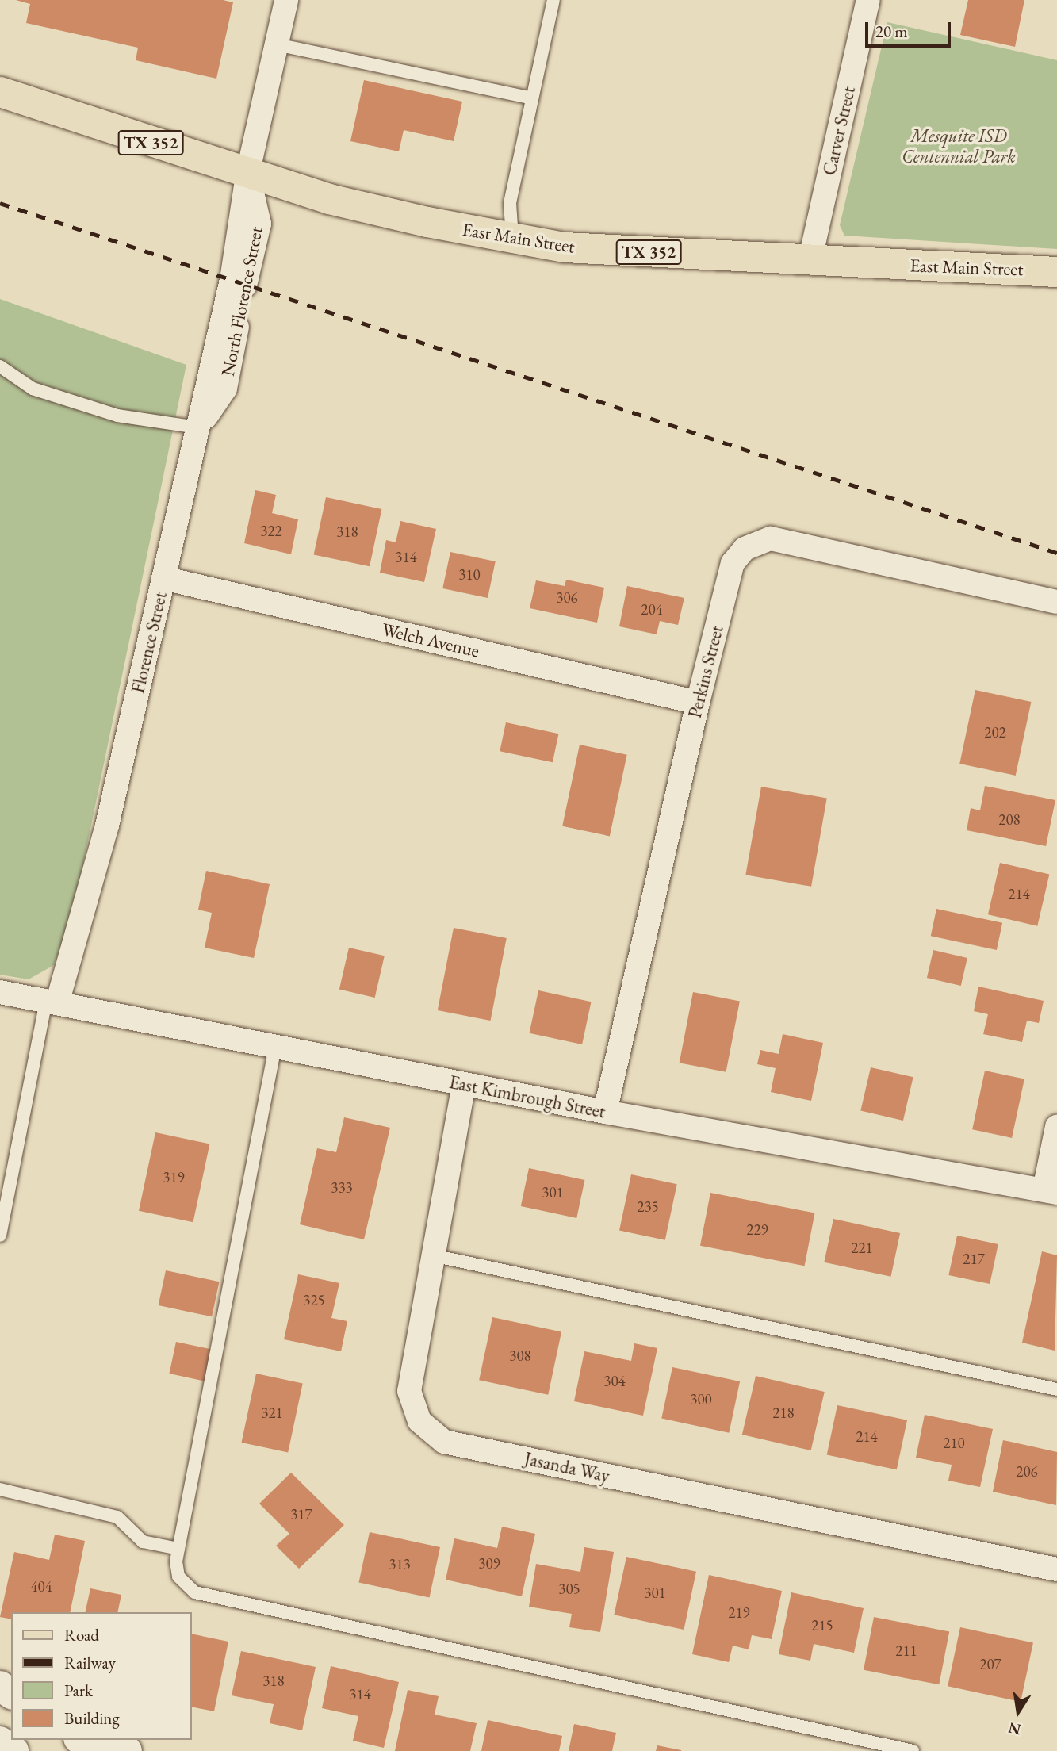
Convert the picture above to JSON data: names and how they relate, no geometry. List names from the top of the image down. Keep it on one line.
{"streets":{"main road":["TX 352","East Main Street"],"street":["Carver Street","North Florence Street","Welch Avenue","Florence Street","Perkins Street","East Kimbrough Street","Jasanda Way"]},"crossings":[["Carver Street","East Main Street"],["East Main Street","North Florence Street"],["North Florence Street","Florence Street"],["Welch Avenue","Florence Street"],["Welch Avenue","Perkins Street"],["Florence Street","East Kimbrough Street"],["Perkins Street","East Kimbrough Street"],["East Kimbrough Street","Jasanda Way"]],"parks":["Mesquite ISD Centennial Park"],"house_numbers":["322","318","314","310","306","204","202","208","214","319","333","301","235","229","221","217","325","308","304","300","321","218","214","210","206","317","309","313","404","305","301","219","215","211","207","318","314"],"legend":["Road","Railway","Park","Building"],"scale_bar":"20 m","north":"bottom"}
